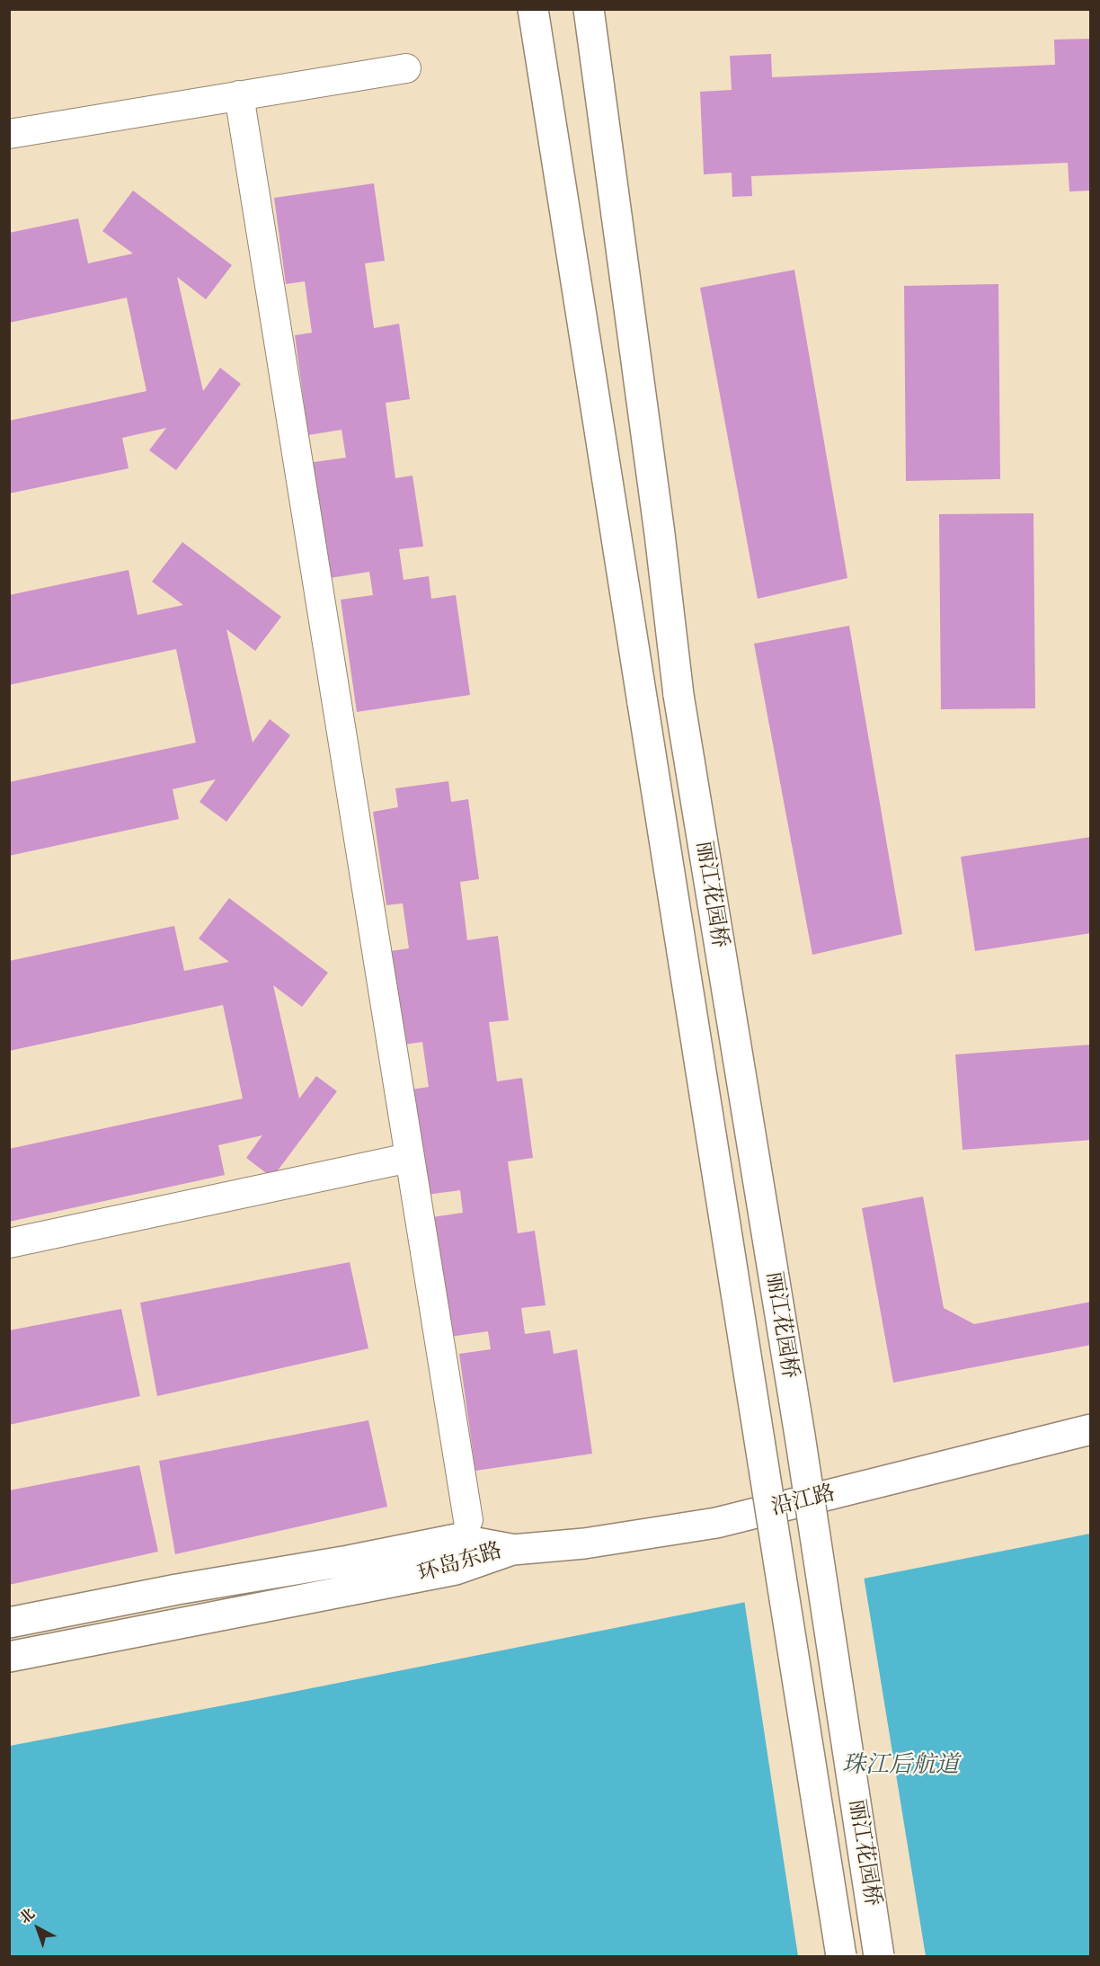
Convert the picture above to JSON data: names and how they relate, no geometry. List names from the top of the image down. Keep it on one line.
{"streets":{"street":["丽江花园桥","沿江路","环岛东路"]},"crossings":[["沿江路","环岛东路"]],"water":["珠江后航道"],"north":"top left"}
